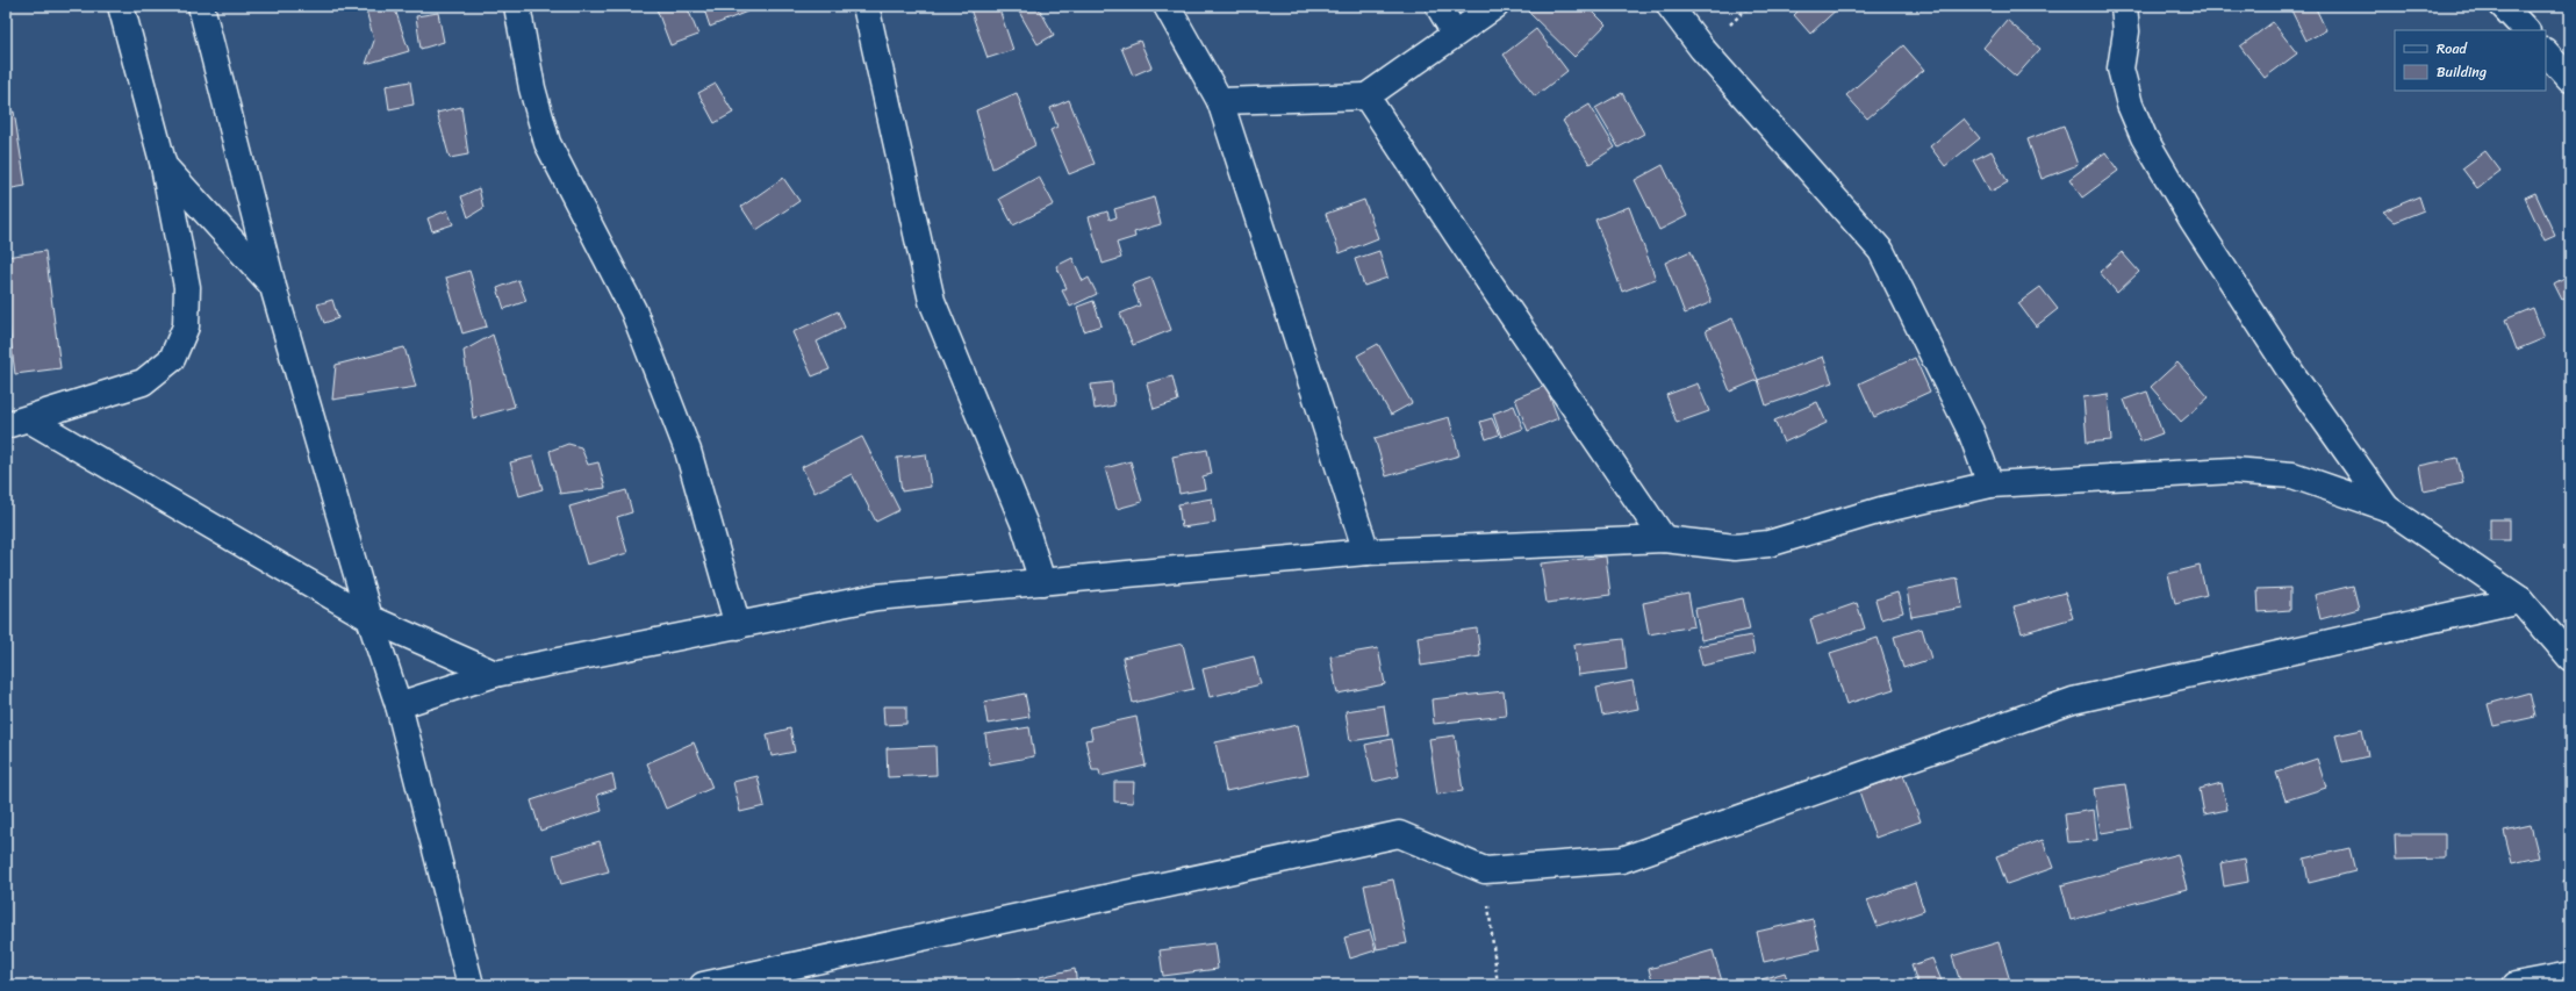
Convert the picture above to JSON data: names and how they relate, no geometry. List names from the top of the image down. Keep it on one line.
{"legend":["Road","Building"]}
